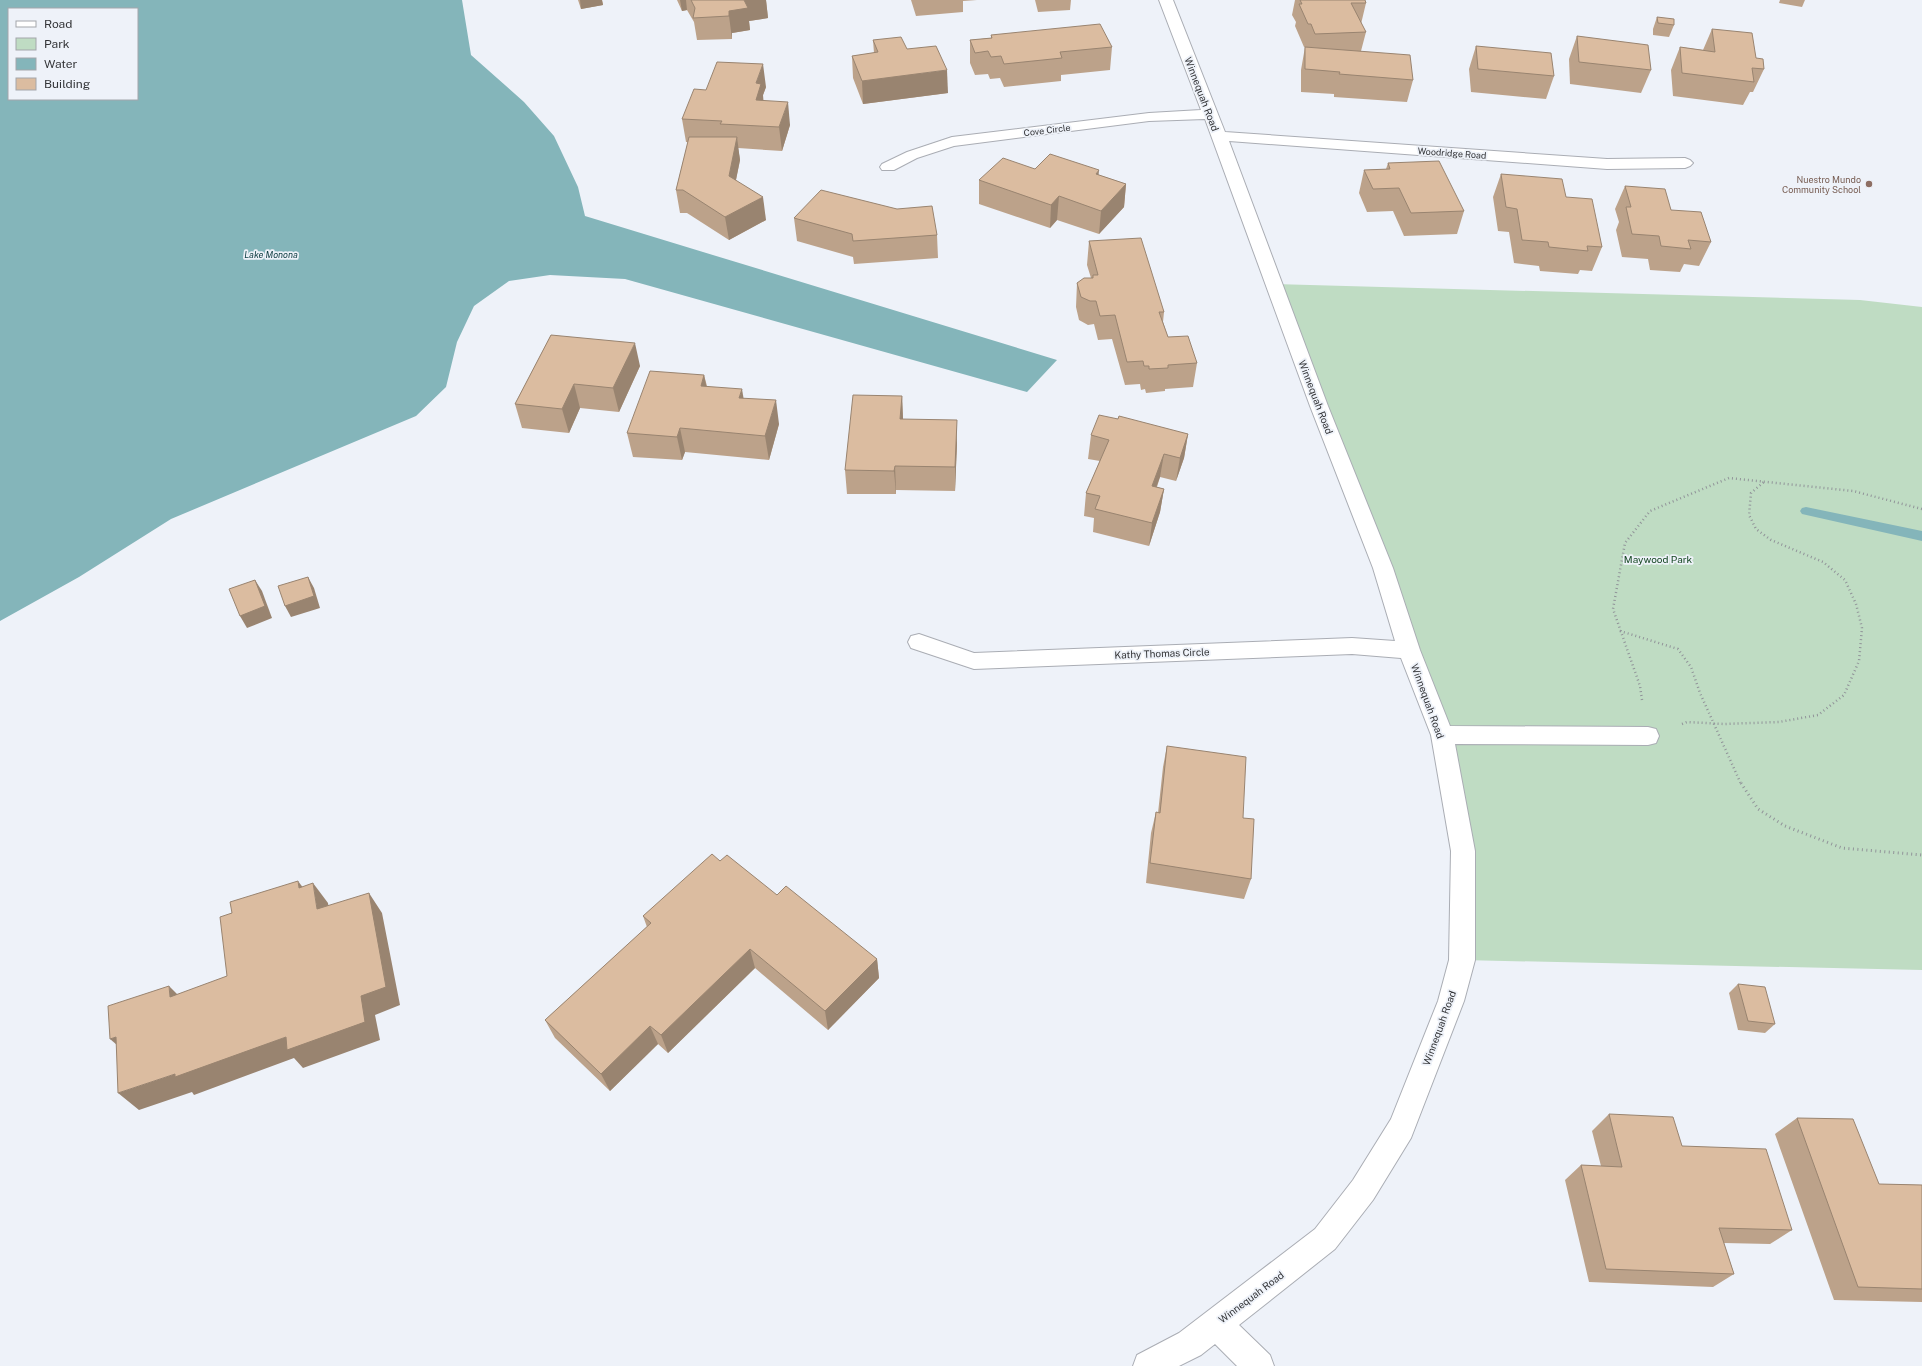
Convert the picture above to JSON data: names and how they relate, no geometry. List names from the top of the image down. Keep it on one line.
{"streets":{"street":["Winnequah Road","Cove Circle","Woodridge Road","Kathy Thomas Circle"]},"crossings":[["Winnequah Road","Cove Circle"],["Winnequah Road","Woodridge Road"],["Winnequah Road","Kathy Thomas Circle"],["Cove Circle","Woodridge Road"]],"water":["Lake Monona"],"parks":["Maywood Park"],"places":["Nuestro Mundo Community School"],"legend":["Road","Park","Water","Building"]}
